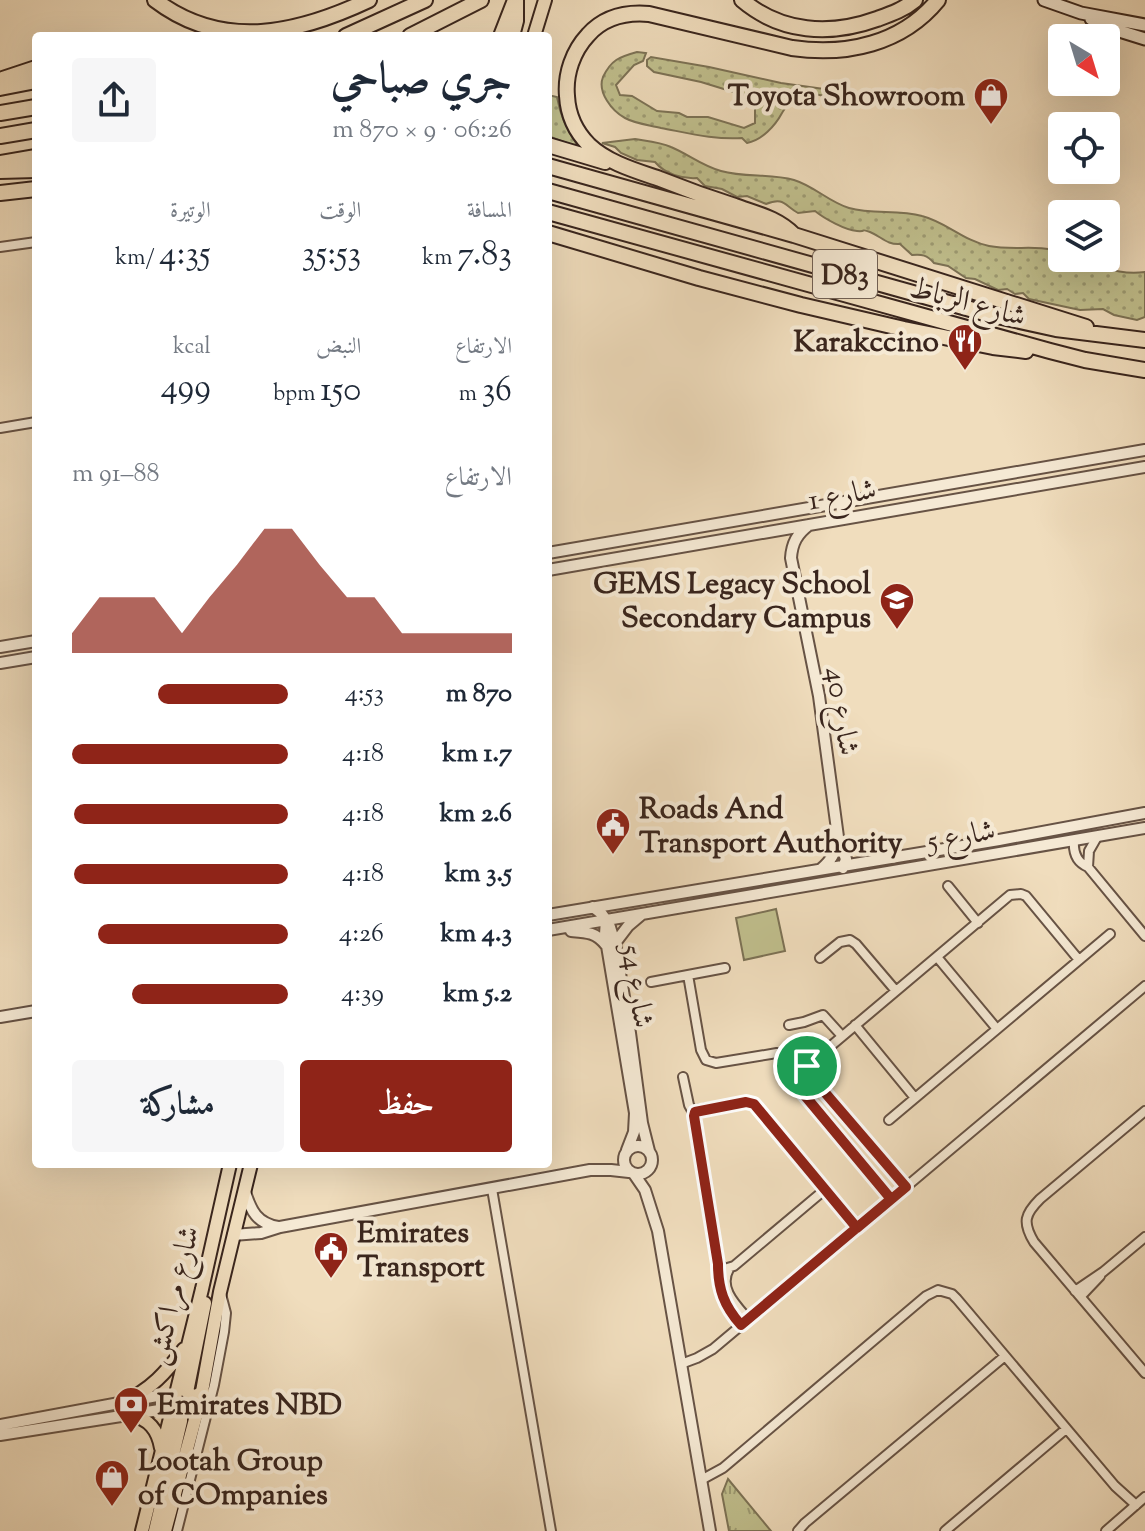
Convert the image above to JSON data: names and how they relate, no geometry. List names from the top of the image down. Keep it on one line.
{"streets":{"highway":["D83","شارع الرباط"],"main road":["شارع مراكش"],"street":["شارع 1","شارع 40","شارع 5","شارع 54"]},"crossings":[["شارع 1","شارع 40"],["شارع 40","شارع 5"],["شارع 5","شارع 54"]],"places":{"shop":["Toyota Showroom","Lootah Group of COmpanies"],"restaurant":["Karakccino"],"school or university":["GEMS Legacy School Secondary Campus"],"public building":["Roads And Transport Authority","Emirates Transport"],"bank":["Emirates NBD"]},"north":"bottom right","page":{"heading":["جري صباحي","06:26 · 9 × 870 m"],"stats":[["المسافة","7.83 km"],["الوقت","35:53"],["الوتيرة","4:35 /km"],["الارتفاع","36 m"],["النبض","150 bpm"],["kcal","499"]],"chart":["الارتفاع","88–91 m"],"list":[{"name":"870 m","note":"4:53"},{"name":"1.7 km","note":"4:18"},{"name":"2.6 km","note":"4:18"},{"name":"3.5 km","note":"4:18"},{"name":"4.3 km","note":"4:26"},{"name":"5.2 km","note":"4:39"}],"buttons":["حفظ","مشاركة"]}}
